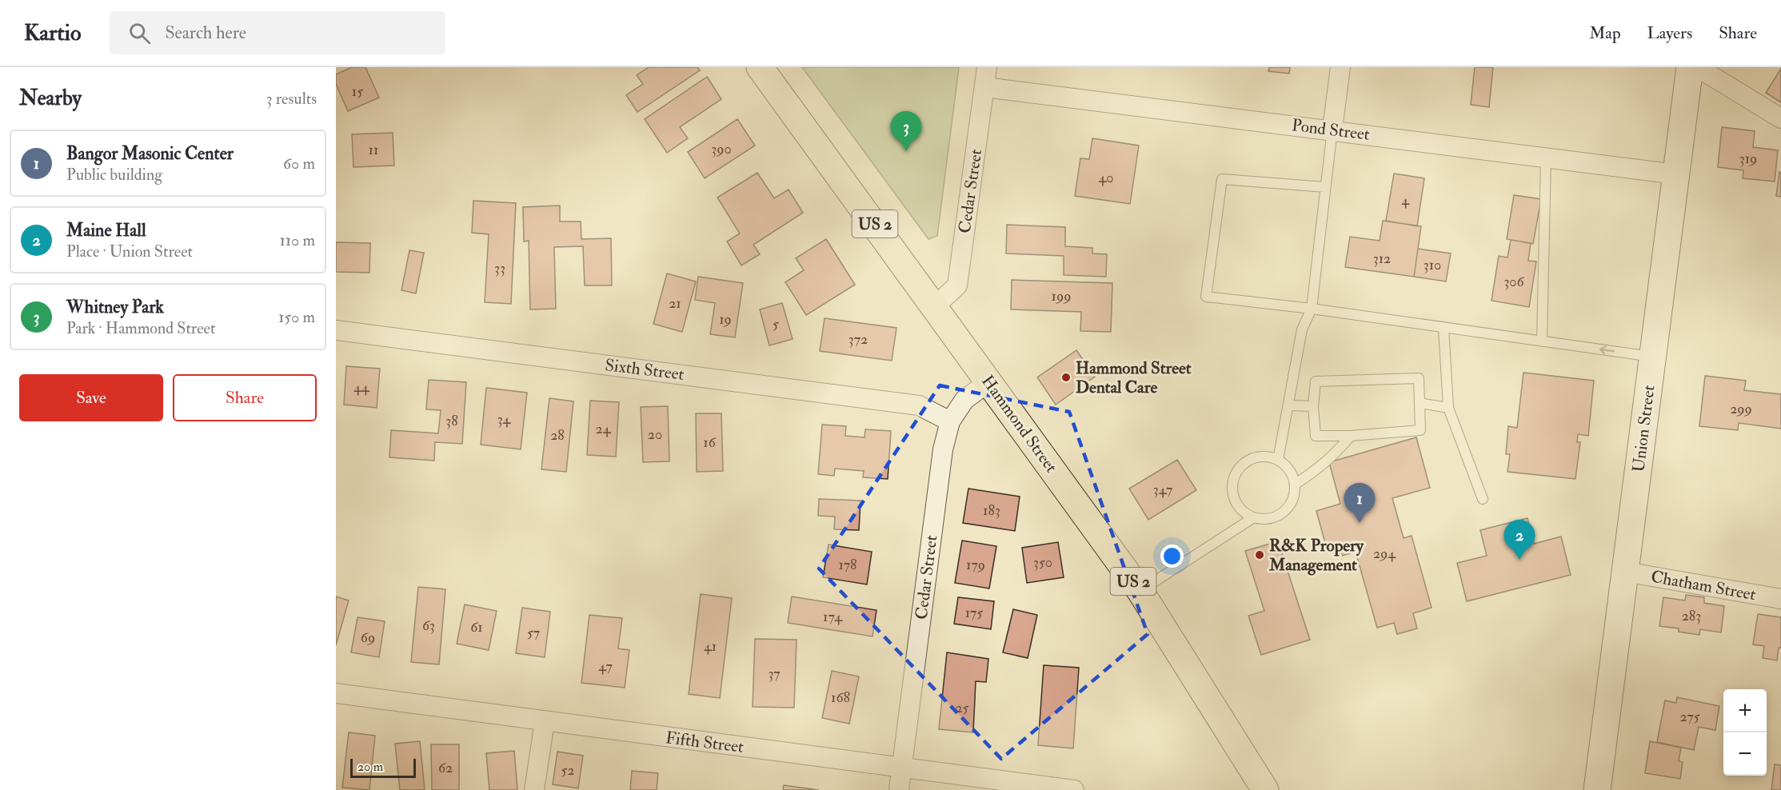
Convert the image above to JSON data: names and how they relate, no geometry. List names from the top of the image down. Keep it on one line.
{"streets":{"main road":["US 2","Hammond Street","Union Street"],"street":["Pond Street","Cedar Street","Sixth Street","Chatham Street","Fifth Street"]},"crossings":[["Pond Street","Cedar Street"],["Pond Street","Union Street"],["Cedar Street","Sixth Street"],["Cedar Street","Hammond Street"],["Cedar Street","Fifth Street"],["Union Street","Chatham Street"]],"places":["Hammond Street Dental Care","R&K Propery Management"],"house_numbers":["15","390","11","319","40","4","312","310","33","306","199","21","19","5","372","44","299","34","38","24","20","28","16","347","183","294","350","178","179","175","283","174","63","61","57","69","41","47","37","168","25","275","62","52"],"scale_bar":"20 m","page":{"header":"Kartio","search":"Search here","nav":["Map","Layers","Share"],"heading":["Nearby","3 results"],"pins":["3","1","2"],"list":[{"mark":"1","name":"Bangor Masonic Center","note":"Public building","value":"60 m"},{"mark":"2","name":"Maine Hall","note":"Place · Union Street","value":"110 m"},{"mark":"3","name":"Whitney Park","note":"Park · Hammond Street","value":"150 m"}],"buttons":["Save","Share"],"map_buttons":["+","−"],"scale":"20 m"}}
